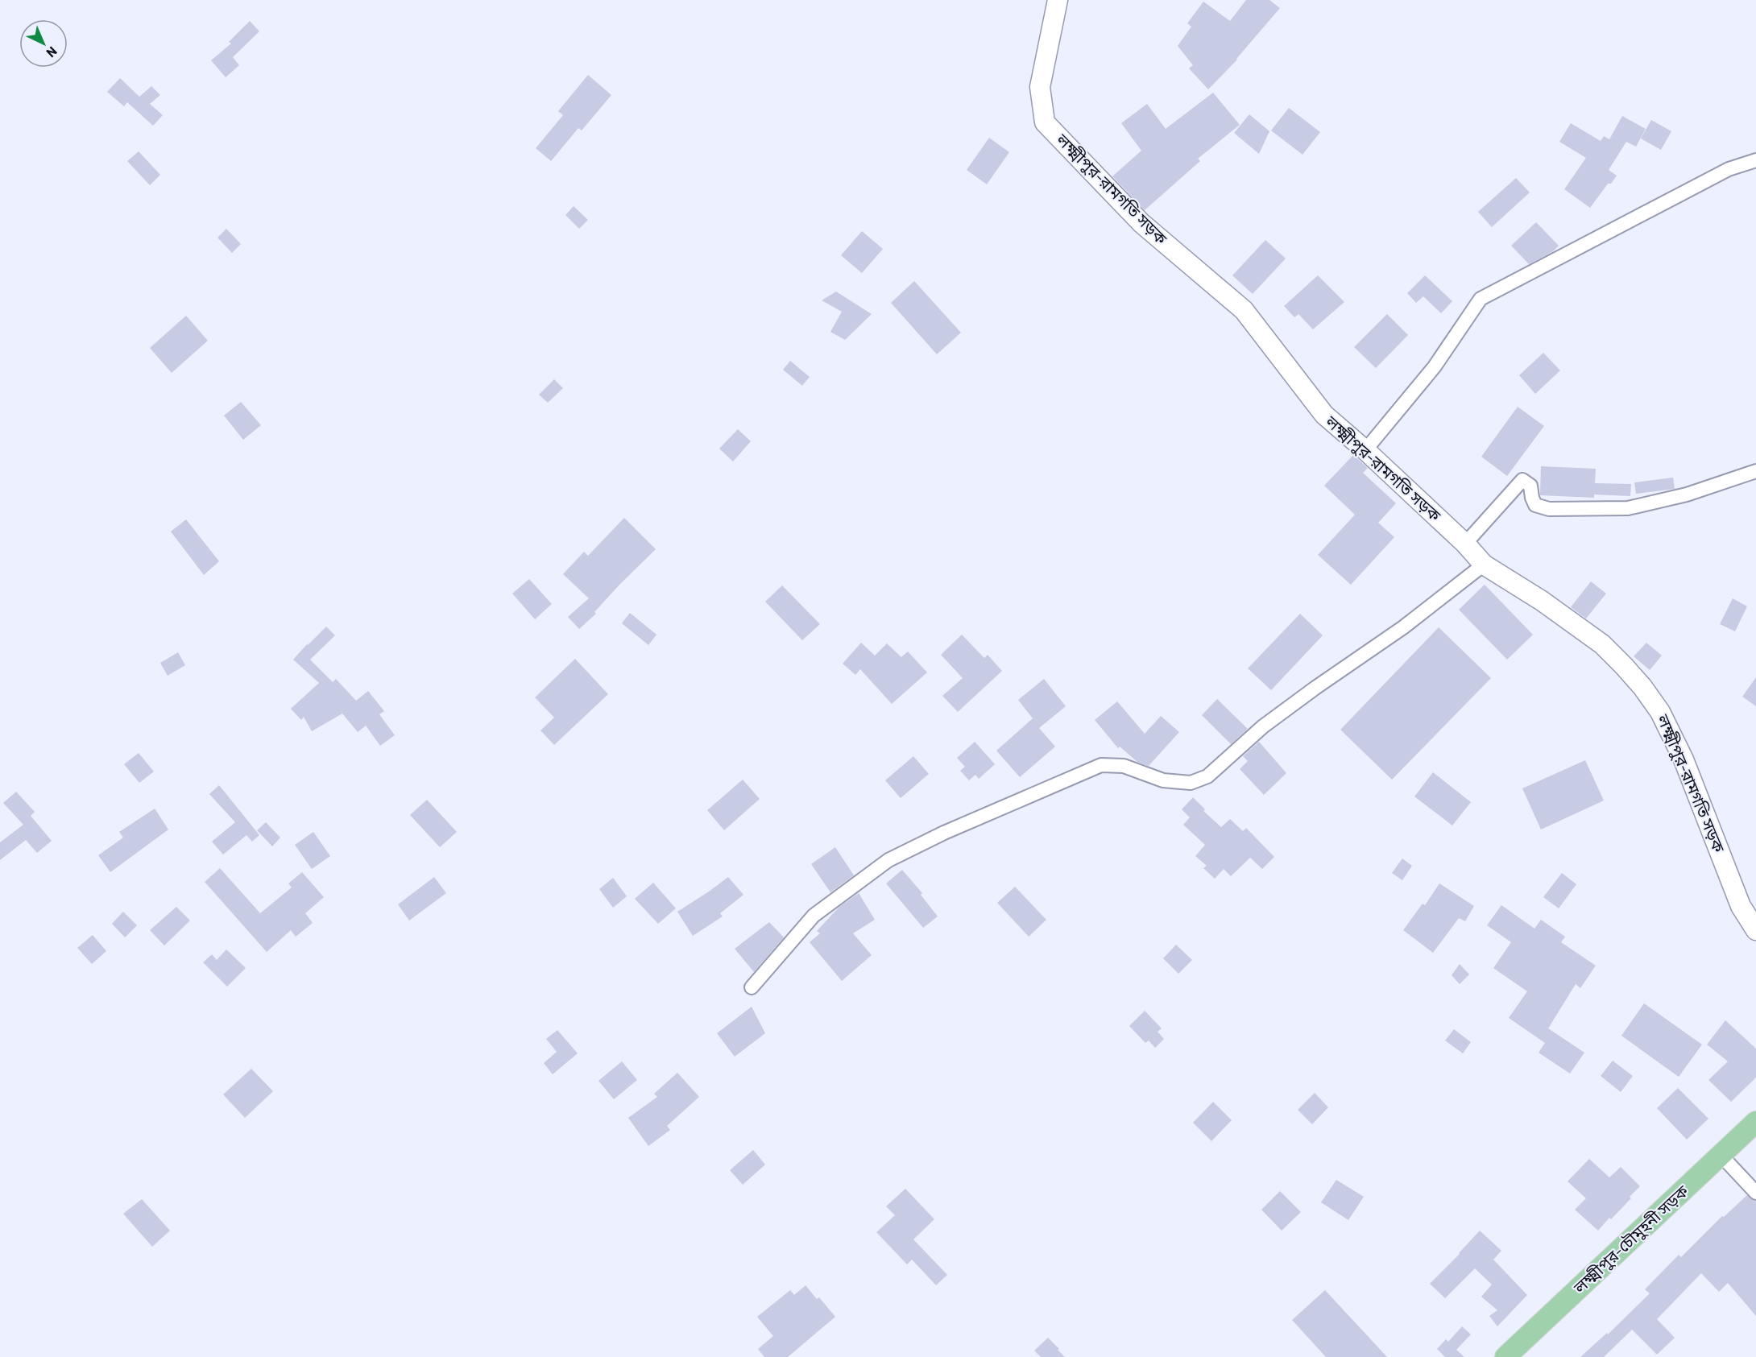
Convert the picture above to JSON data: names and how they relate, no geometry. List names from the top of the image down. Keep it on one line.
{"streets":{"main road":["লক্ষ্মীপুর-রামগতি সড়ক","লক্ষ্মীপুর-চৌমুহনী সড়ক"]},"north":"bottom right"}
